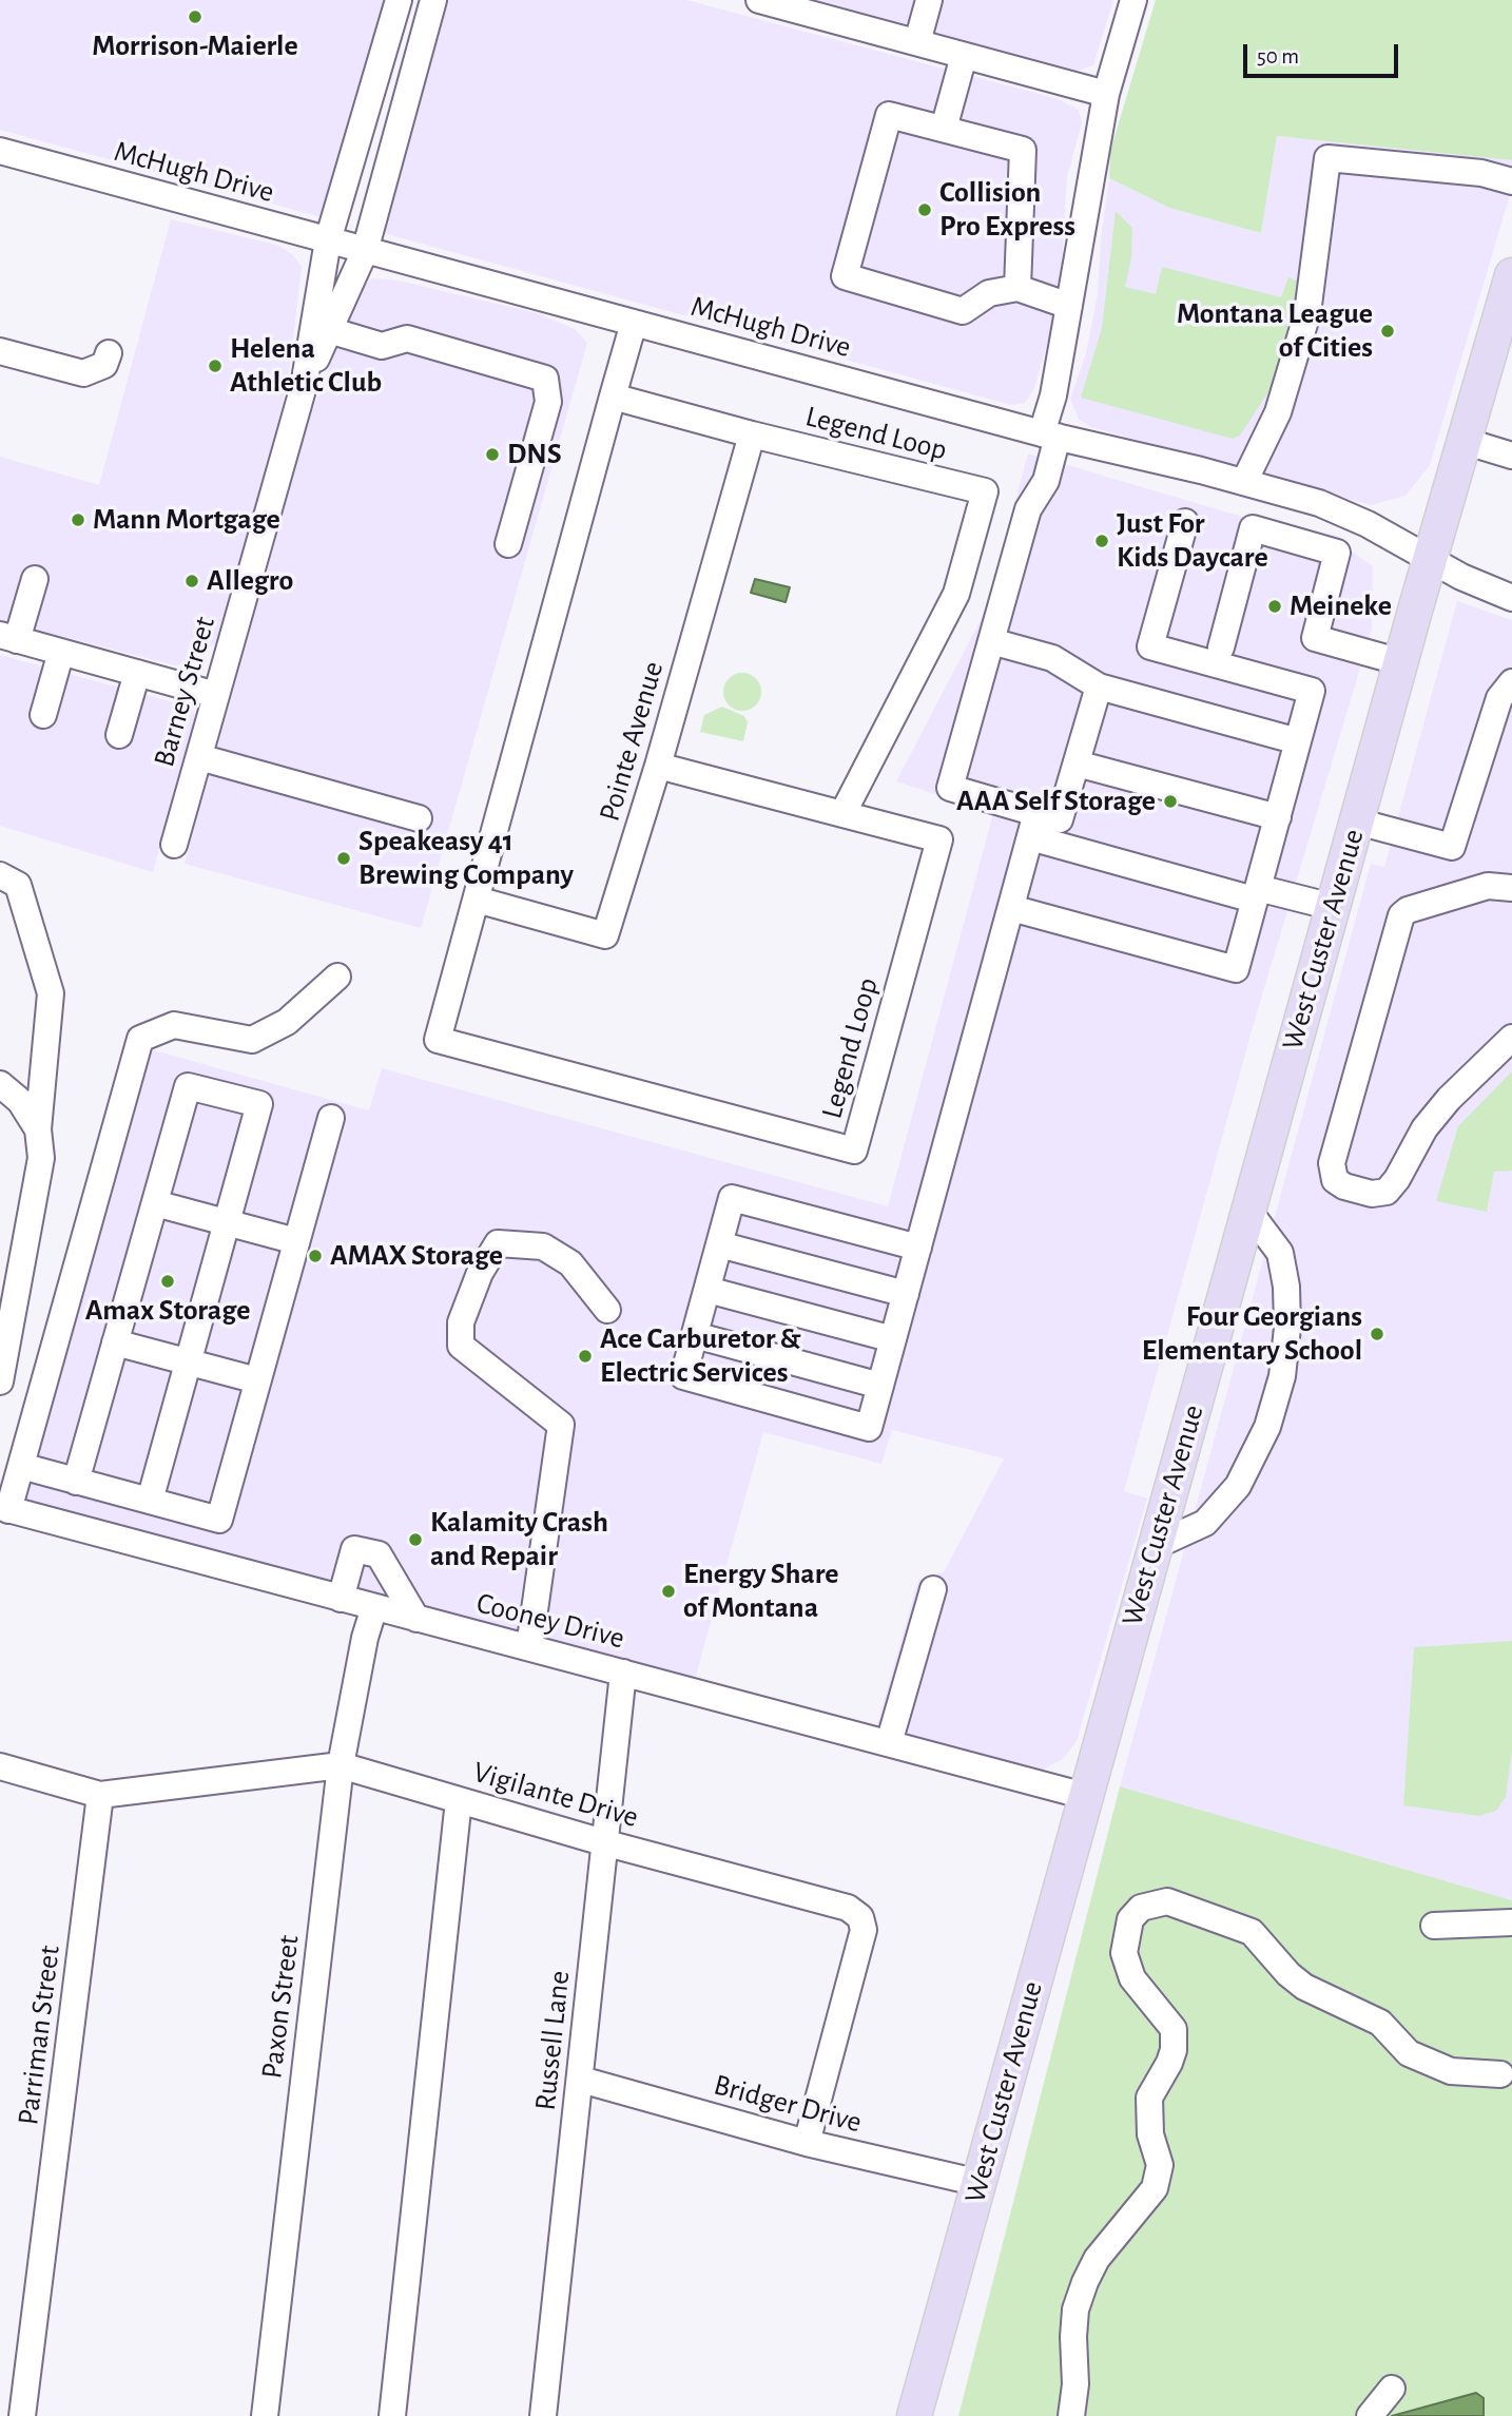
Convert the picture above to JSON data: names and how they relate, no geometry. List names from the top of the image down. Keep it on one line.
{"streets":{"main road":["West Custer Avenue"],"street":["McHugh Drive","Legend Loop","Barney Street","Pointe Avenue","Cooney Drive","Vigilante Drive","Paxon Street","Parriman Street","Russell Lane","Bridger Drive"]},"crossings":[["McHugh Drive","Legend Loop"],["McHugh Drive","West Custer Avenue"],["Legend Loop","Pointe Avenue"],["West Custer Avenue","Cooney Drive"],["West Custer Avenue","Bridger Drive"],["Cooney Drive","Paxon Street"],["Cooney Drive","Russell Lane"],["Vigilante Drive","Paxon Street"],["Vigilante Drive","Parriman Street"],["Vigilante Drive","Russell Lane"],["Vigilante Drive","Bridger Drive"],["Russell Lane","Bridger Drive"]],"places":["Morrison-Maierle","Collision Pro Express","Montana League of Cities","Helena Athletic Club","DNS","Mann Mortgage","Just For Kids Daycare","Allegro","Meineke","AAA Self Storage","Speakeasy 41 Brewing Company","AMAX Storage","Amax Storage","Four Georgians Elementary School","Ace Carburetor & Electric Services","Kalamity Crash and Repair","Energy Share of Montana"],"scale_bar":"50 m"}
